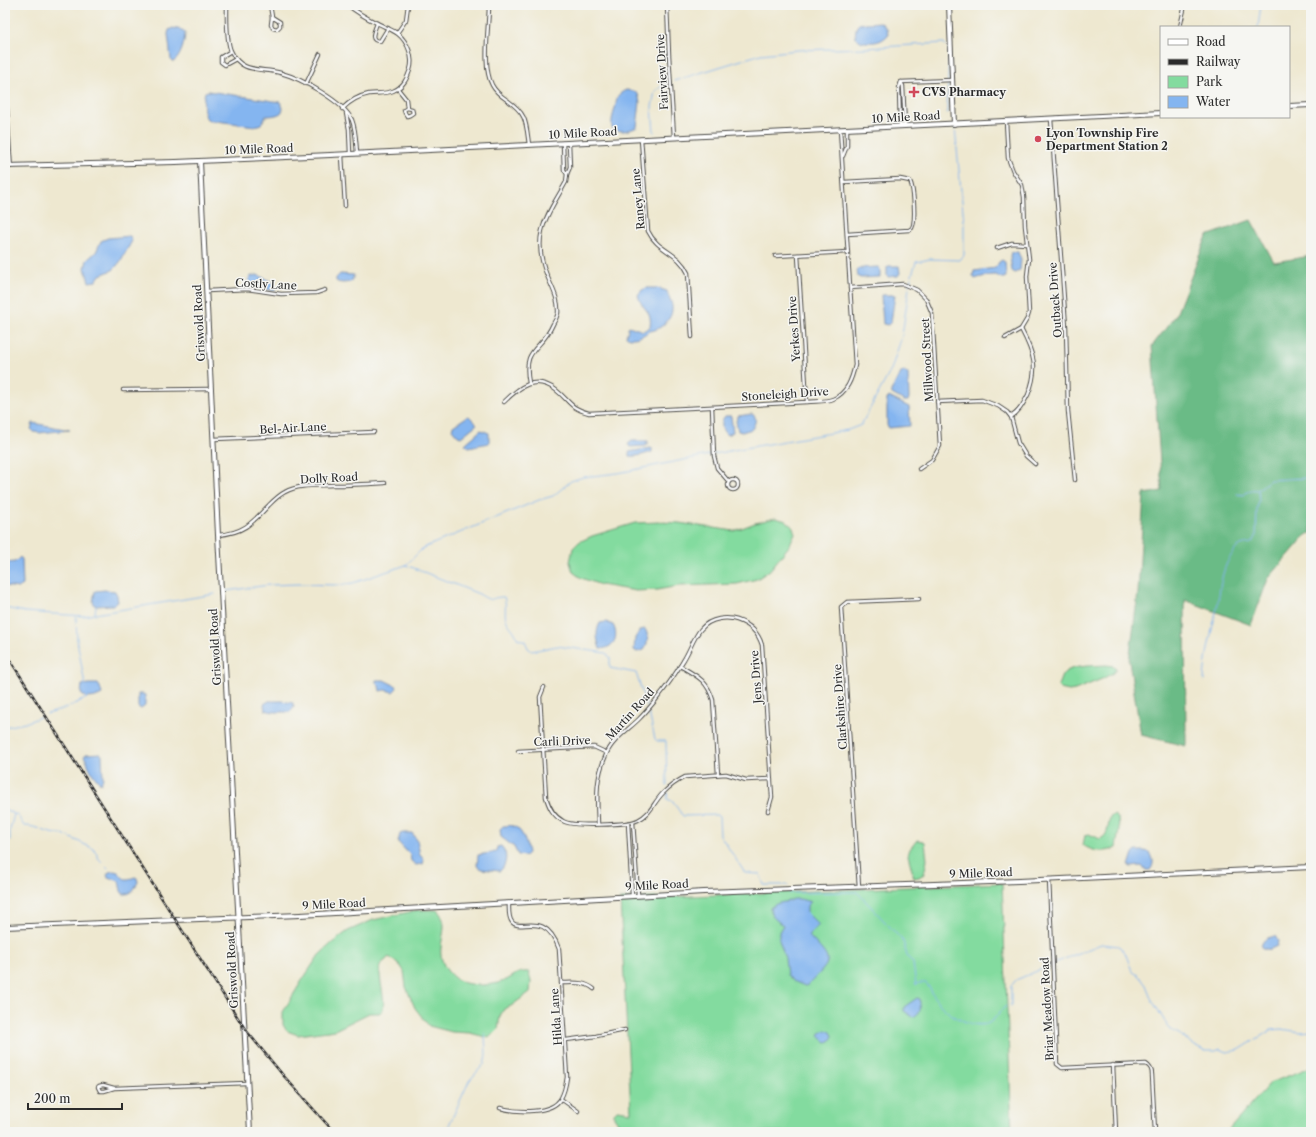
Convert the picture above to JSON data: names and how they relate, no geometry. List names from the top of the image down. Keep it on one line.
{"streets":{"street":["Fairview Drive","10 Mile Road","Raney Lane","Costly Lane","Outback Drive","Griswold Road","Yerkes Drive","Millwood Street","Stoneleigh Drive","Bel-Air Lane","Dolly Road","Jens Drive","Clarkshire Drive","Martin Road","Carli Drive","9 Mile Road","Briar Meadow Road","Hilda Lane"]},"crossings":[["Fairview Drive","10 Mile Road"],["10 Mile Road","Raney Lane"],["10 Mile Road","Outback Drive"],["10 Mile Road","Griswold Road"],["10 Mile Road","Stoneleigh Drive"],["Costly Lane","Griswold Road"],["Griswold Road","Bel-Air Lane"],["Griswold Road","Dolly Road"],["Griswold Road","9 Mile Road"],["Yerkes Drive","Stoneleigh Drive"],["Millwood Street","Stoneleigh Drive"],["Jens Drive","Martin Road"],["Clarkshire Drive","9 Mile Road"],["Martin Road","Carli Drive"],["9 Mile Road","Briar Meadow Road"],["9 Mile Road","Hilda Lane"]],"places":{"health":["CVS Pharmacy"],"other":["Lyon Township Fire Department Station 2"]},"legend":["Road","Railway","Park","Water"],"scale_bar":"200 m"}
